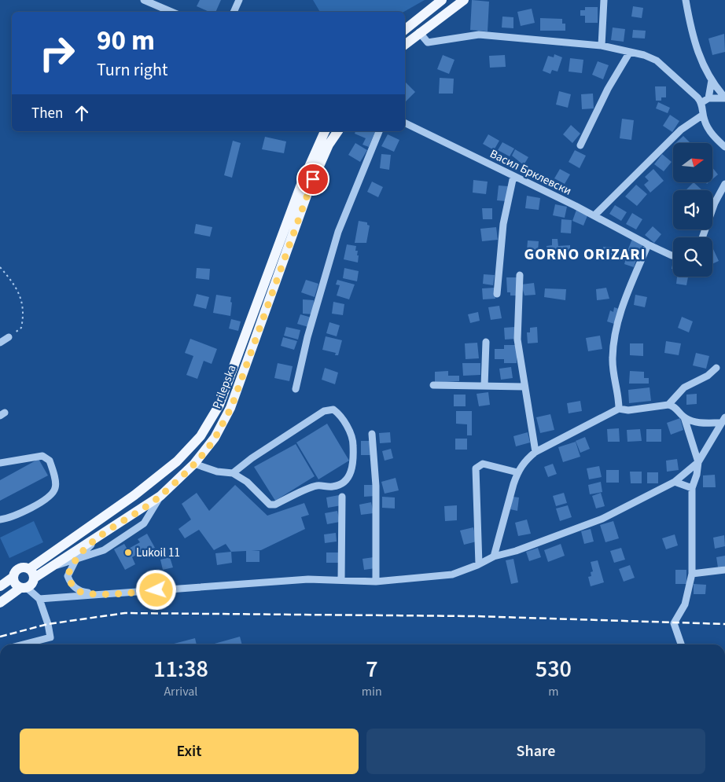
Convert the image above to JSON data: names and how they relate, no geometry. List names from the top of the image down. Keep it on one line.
{"streets":{"main road":["Prilepska"],"street":["Васил Брклевски"]},"districts":["GORNO ORIZARI"],"places":["Lukoil 11"],"north":"right","page":{"turn":["90 m","Turn right"],"then":"Then","eta":["11:38","Arrival","7","min","530","m"],"buttons":["Exit","Share"]}}
